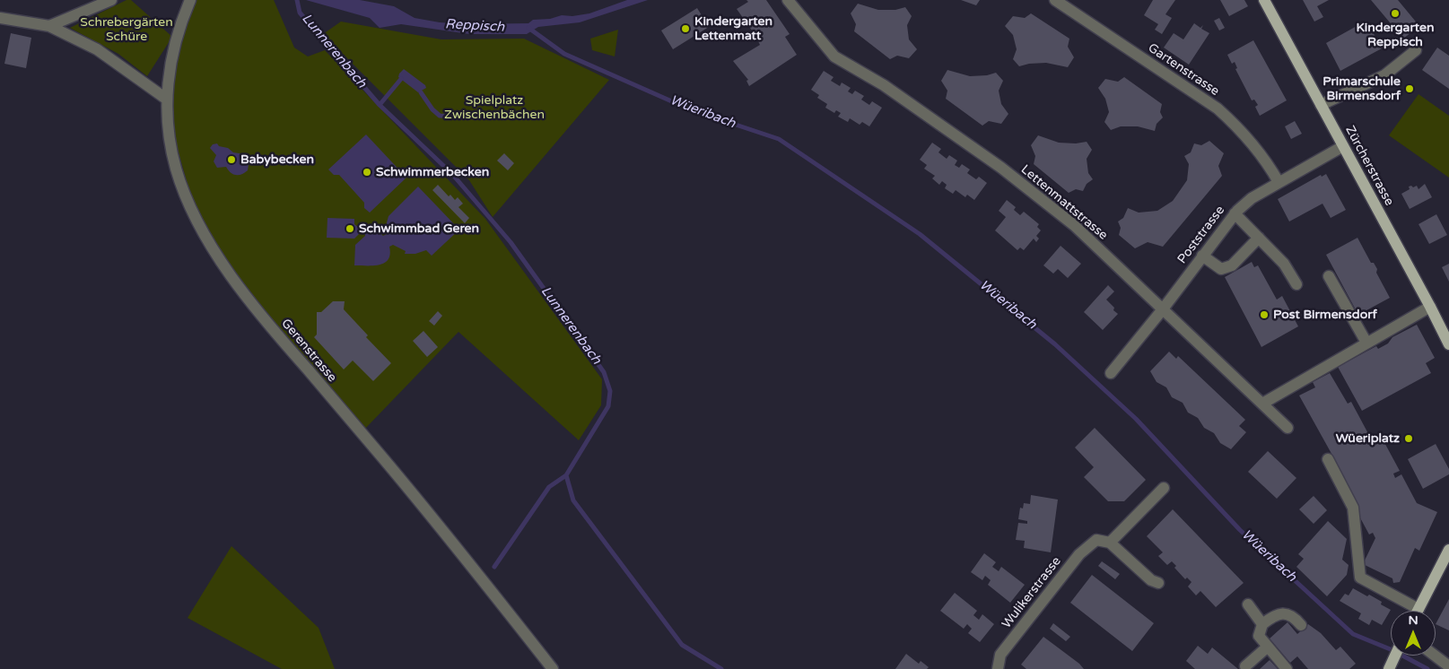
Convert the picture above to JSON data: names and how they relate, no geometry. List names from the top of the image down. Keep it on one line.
{"streets":{"main road":["Zürcherstrasse"],"street":["Gartenstrasse","Lettenmattstrasse","Poststrasse","Gerenstrasse","Wulikerstrasse"]},"crossings":[["Gartenstrasse","Poststrasse"],["Zürcherstrasse","Poststrasse"],["Lettenmattstrasse","Poststrasse"]],"water":["Reppisch","Lunnerenbach","Wüeribach"],"parks":["Schrebergärten Schüre","Spielplatz Zwischenbächen"],"places":["Kindergarten Reppisch","Kindergarten Lettenmatt","Primarschule Birmensdorf","Babybecken","Schwimmerbecken","Schwimmbad Geren","Post Birmensdorf","Wüeriplatz"],"north":"top"}
